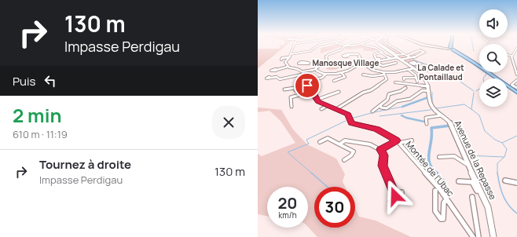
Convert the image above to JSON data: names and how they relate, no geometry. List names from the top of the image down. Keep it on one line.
{"streets":{"street":["Avenue de la Repasse","Montée de l'Ubac"]},"districts":["Manosque Village","La Calade et Pontaillaud"],"page":{"turn":["130 m","Impasse Perdigau"],"then":"Puis","heading":["2 min","610 m · 11:19"],"list":[{"name":"Tournez à droite","note":"Impasse Perdigau","value":"130 m"}],"speed":"20 km/h","limit":"30"}}
